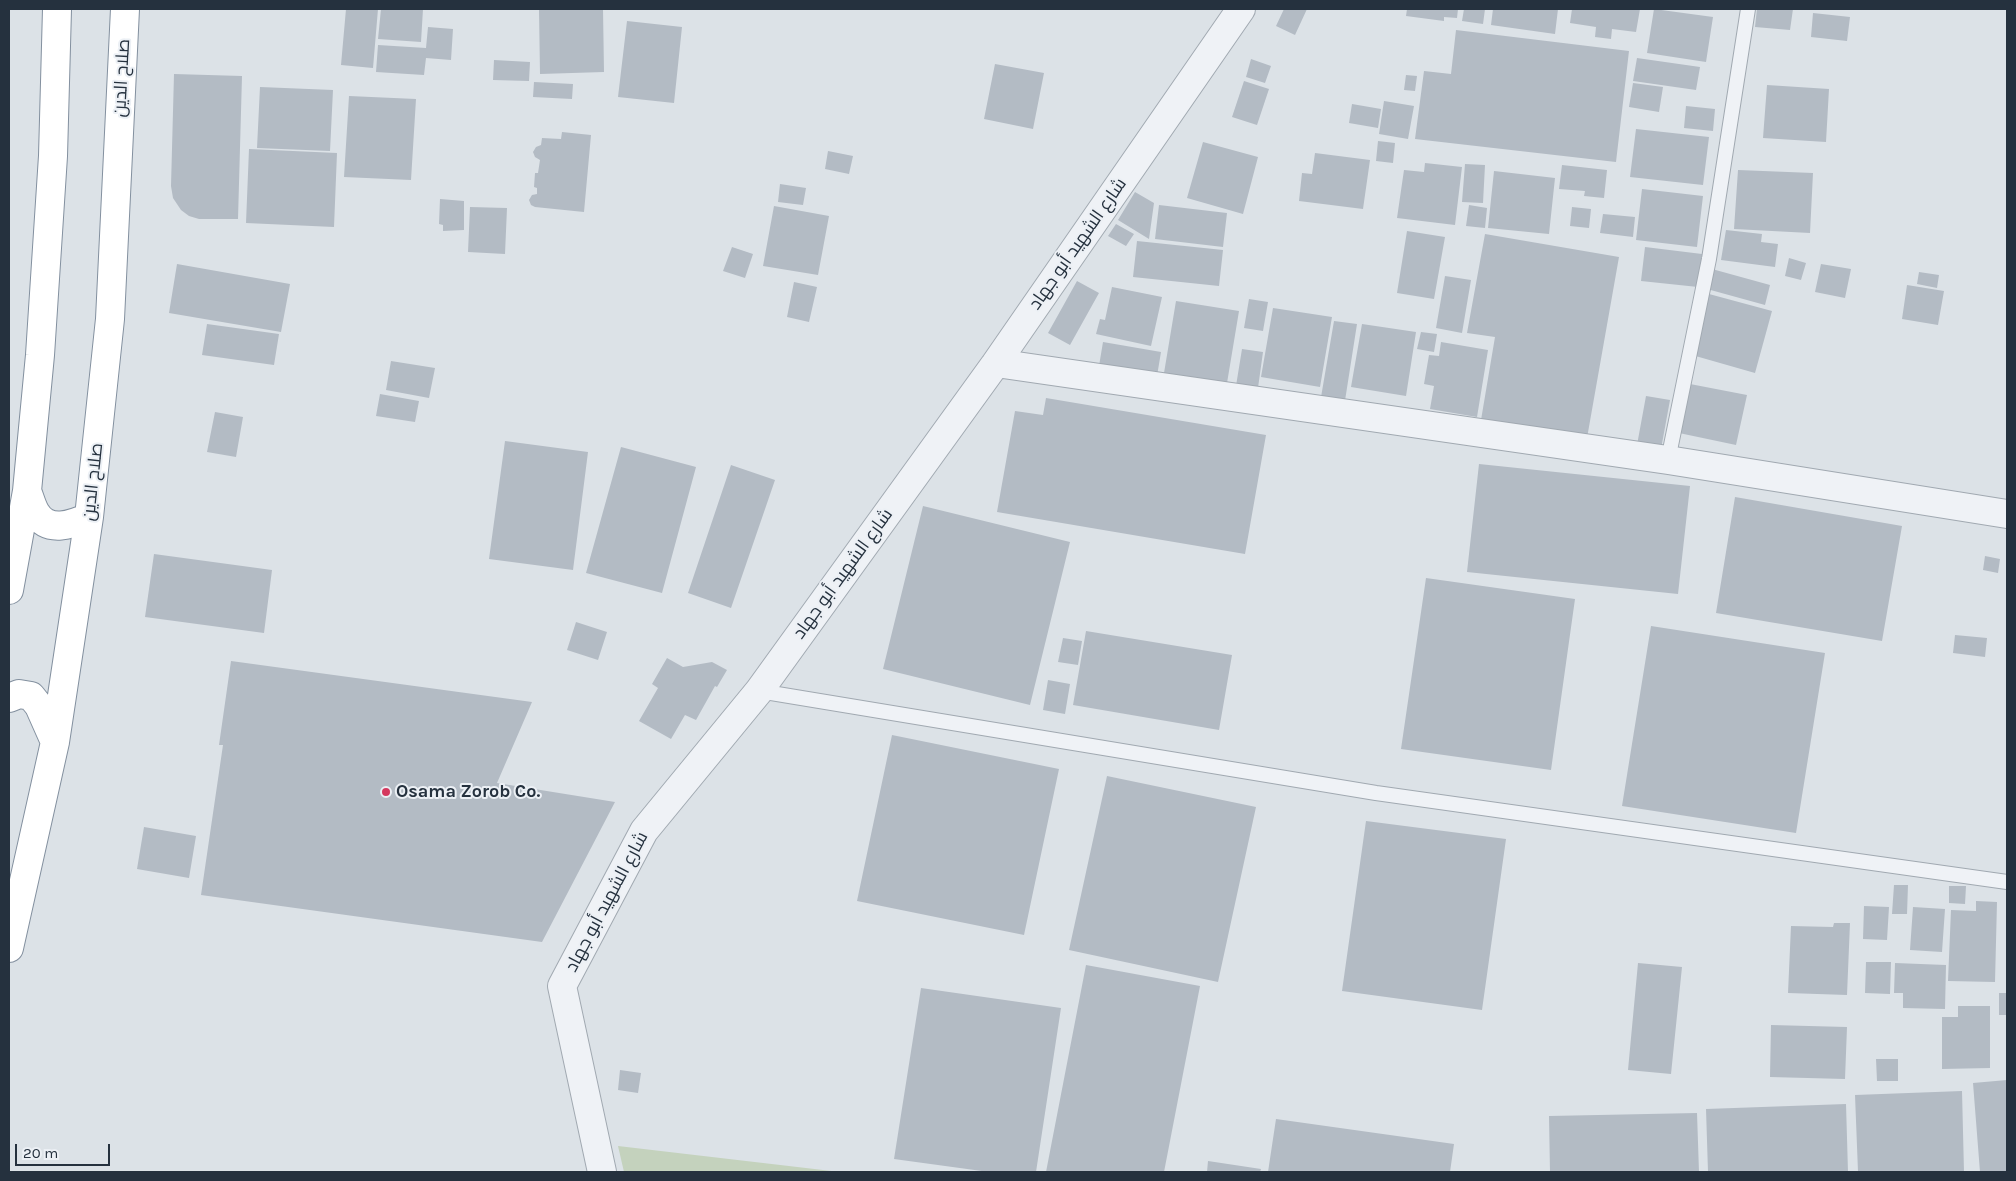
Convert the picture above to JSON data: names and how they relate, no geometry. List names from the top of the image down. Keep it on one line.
{"streets":{"highway":["صلاح الدين"],"street":["شارع الشهيد أبو جهاد"]},"places":["Osama Zorob Co."],"scale_bar":"20 m"}
